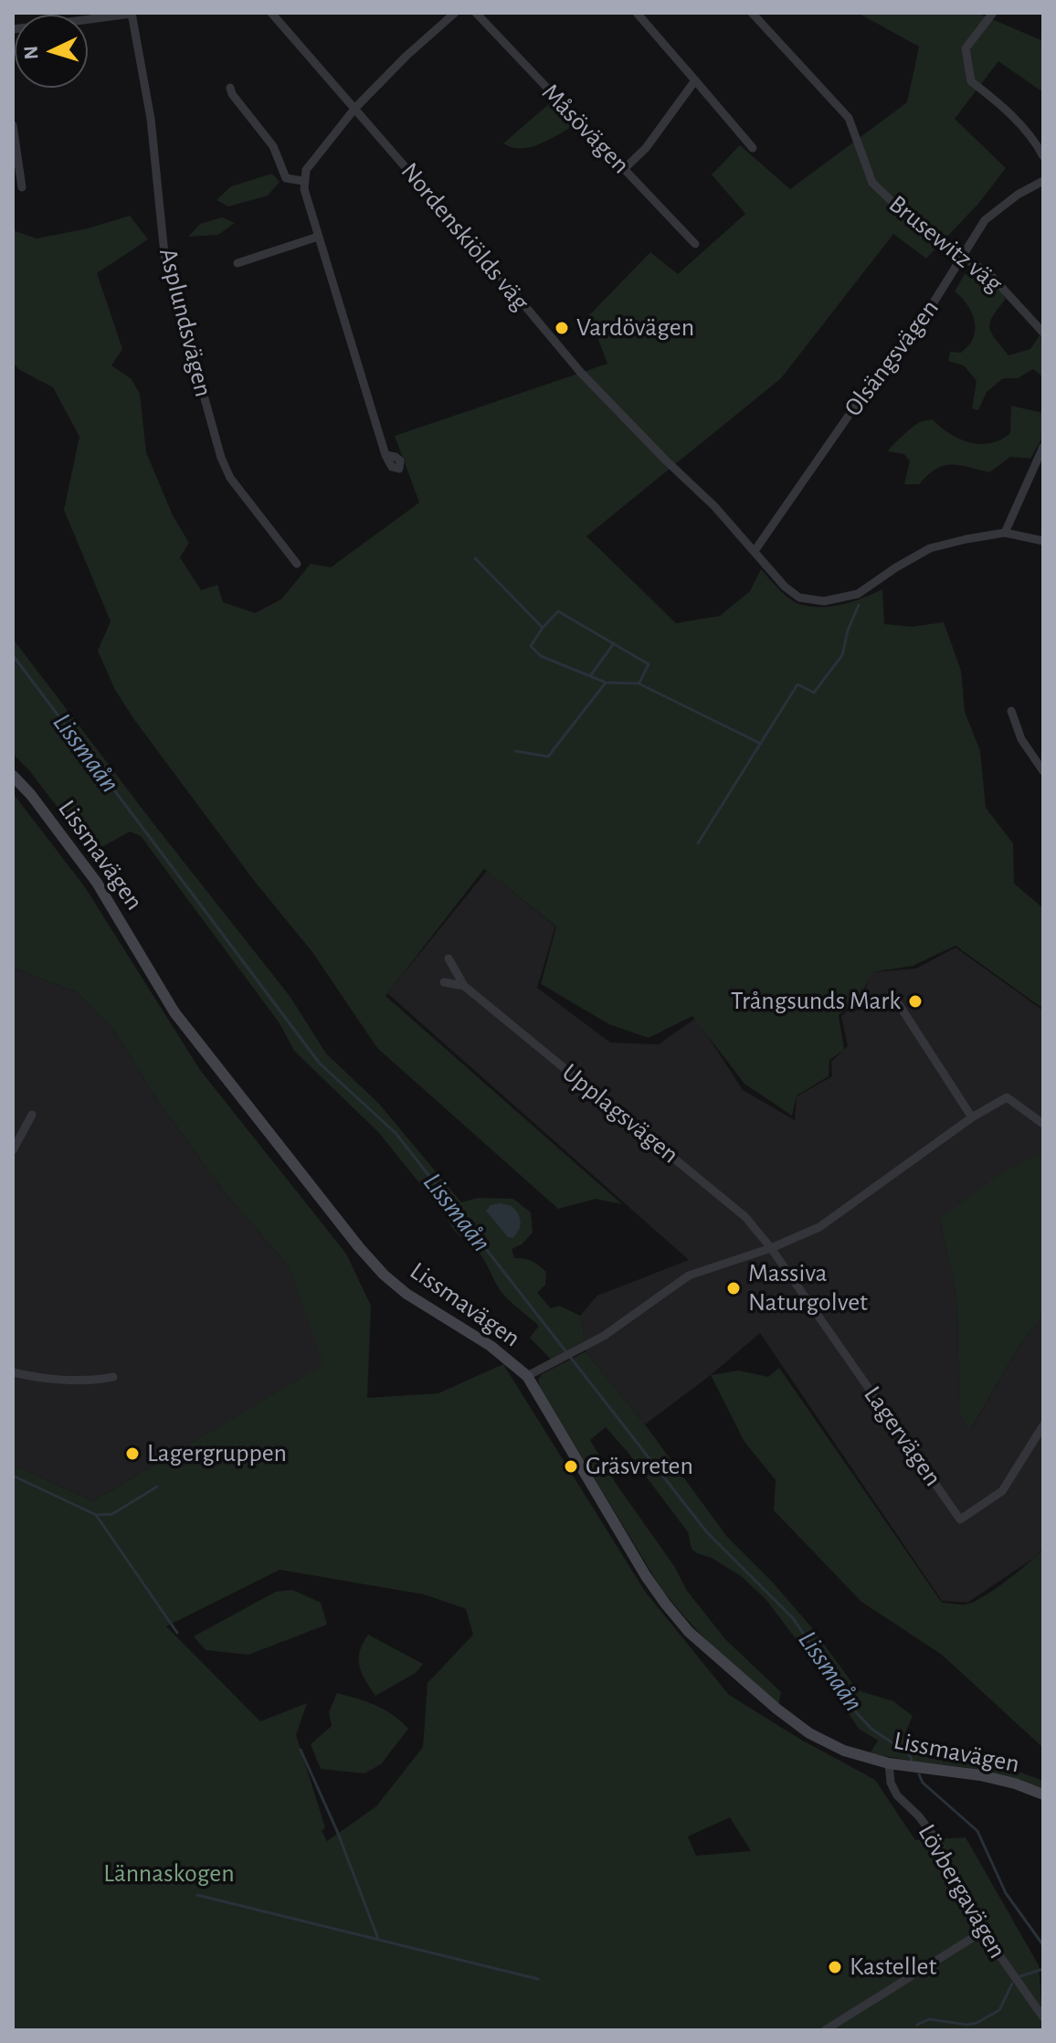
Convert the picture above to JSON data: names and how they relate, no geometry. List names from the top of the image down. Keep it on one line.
{"streets":{"street":["Måsövägen","Nordenskiölds väg","Brusewitz väg","Asplundsvägen","Olsängsvägen","Lissmavägen","Upplagsvägen","Lagervägen","Lövbergavägen"]},"crossings":[["Nordenskiölds väg","Olsängsvägen"],["Brusewitz väg","Olsängsvägen"],["Lissmavägen","Lövbergavägen"],["Upplagsvägen","Lagervägen"]],"water":["Lissmaån"],"parks":["Lännaskogen"],"places":["Vardövägen","Trångsunds Mark","Massiva Naturgolvet","Lagergruppen","Gräsvreten","Kastellet"],"north":"left"}
